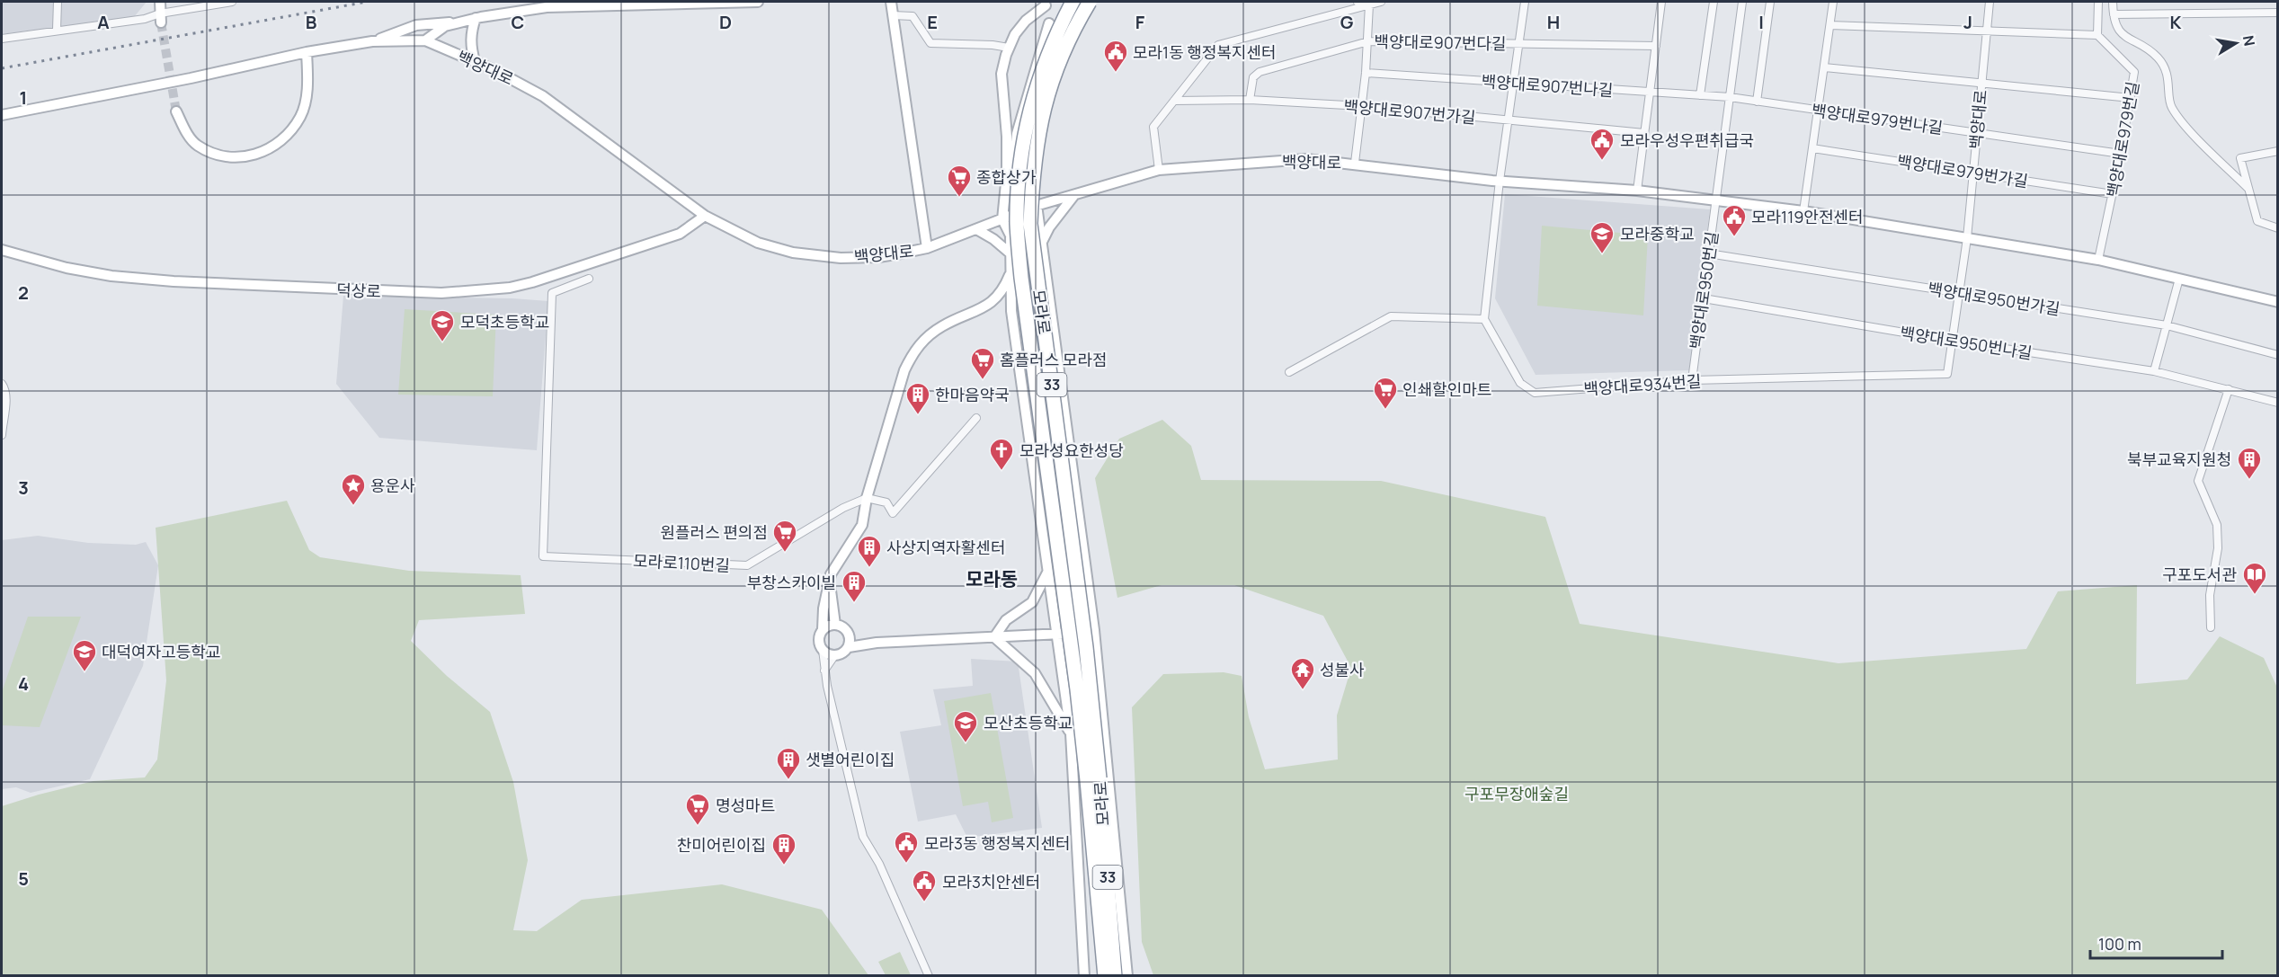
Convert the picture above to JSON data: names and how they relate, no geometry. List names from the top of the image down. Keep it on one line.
{"streets":{"highway":["모라로","33"],"main road":["백양대로","덕상로"],"street":["백양대로907번다길","백양대로907번나길","백양대로907번가길","백양대로979번나길","백양대로979번길","백양대로979번가길","백양대로950번길","백양대로950번가길","백양대로950번나길","백양대로934번길","모라로110번길"]},"crossings":[["백양대로907번다길","백양대로"],["백양대로907번다길","백양대로907번가길"],["백양대로","백양대로907번나길"],["백양대로","백양대로907번가길"],["백양대로","백양대로979번나길"],["백양대로","백양대로979번길"],["백양대로","백양대로979번가길"],["백양대로","덕상로"],["백양대로","백양대로950번길"],["백양대로","백양대로950번가길"],["백양대로","모라로"],["백양대로","백양대로950번나길"],["백양대로","백양대로934번길"],["백양대로907번나길","백양대로979번나길"],["백양대로979번나길","백양대로979번길"],["백양대로979번길","백양대로979번가길"],["백양대로950번길","백양대로950번가길"],["백양대로950번길","백양대로950번나길"],["백양대로950번길","백양대로934번길"],["백양대로950번나길","백양대로934번길"]],"districts":["모라동"],"parks":["구포무장애숲길"],"places":{"public building":["모라1동 행정복지센터","모라우성우편취급국","모라119안전센터","모라3동 행정복지센터","모라3치안센터"],"supermarket":["종합상가","홈플러스 모라점","인쇄할인마트","원플러스 편의점","명성마트"],"school or university":["모라중학교","모덕초등학교","대덕여자고등학교","모산초등학교"],"building":["한마음약국","북부교육지원청","사상지역자활센터","부창스카이빌","샛별어린이집","찬미어린이집"],"church":["모라성요한성당"],"place":["용운사"],"library":["구포도서관"],"temple":["성불사"]},"scale_bar":"100 m","north":"right","grid":{"columns":["A","B","C","D","E","F","G","H","I","J","K"],"rows":["1","2","3","4","5"]}}
